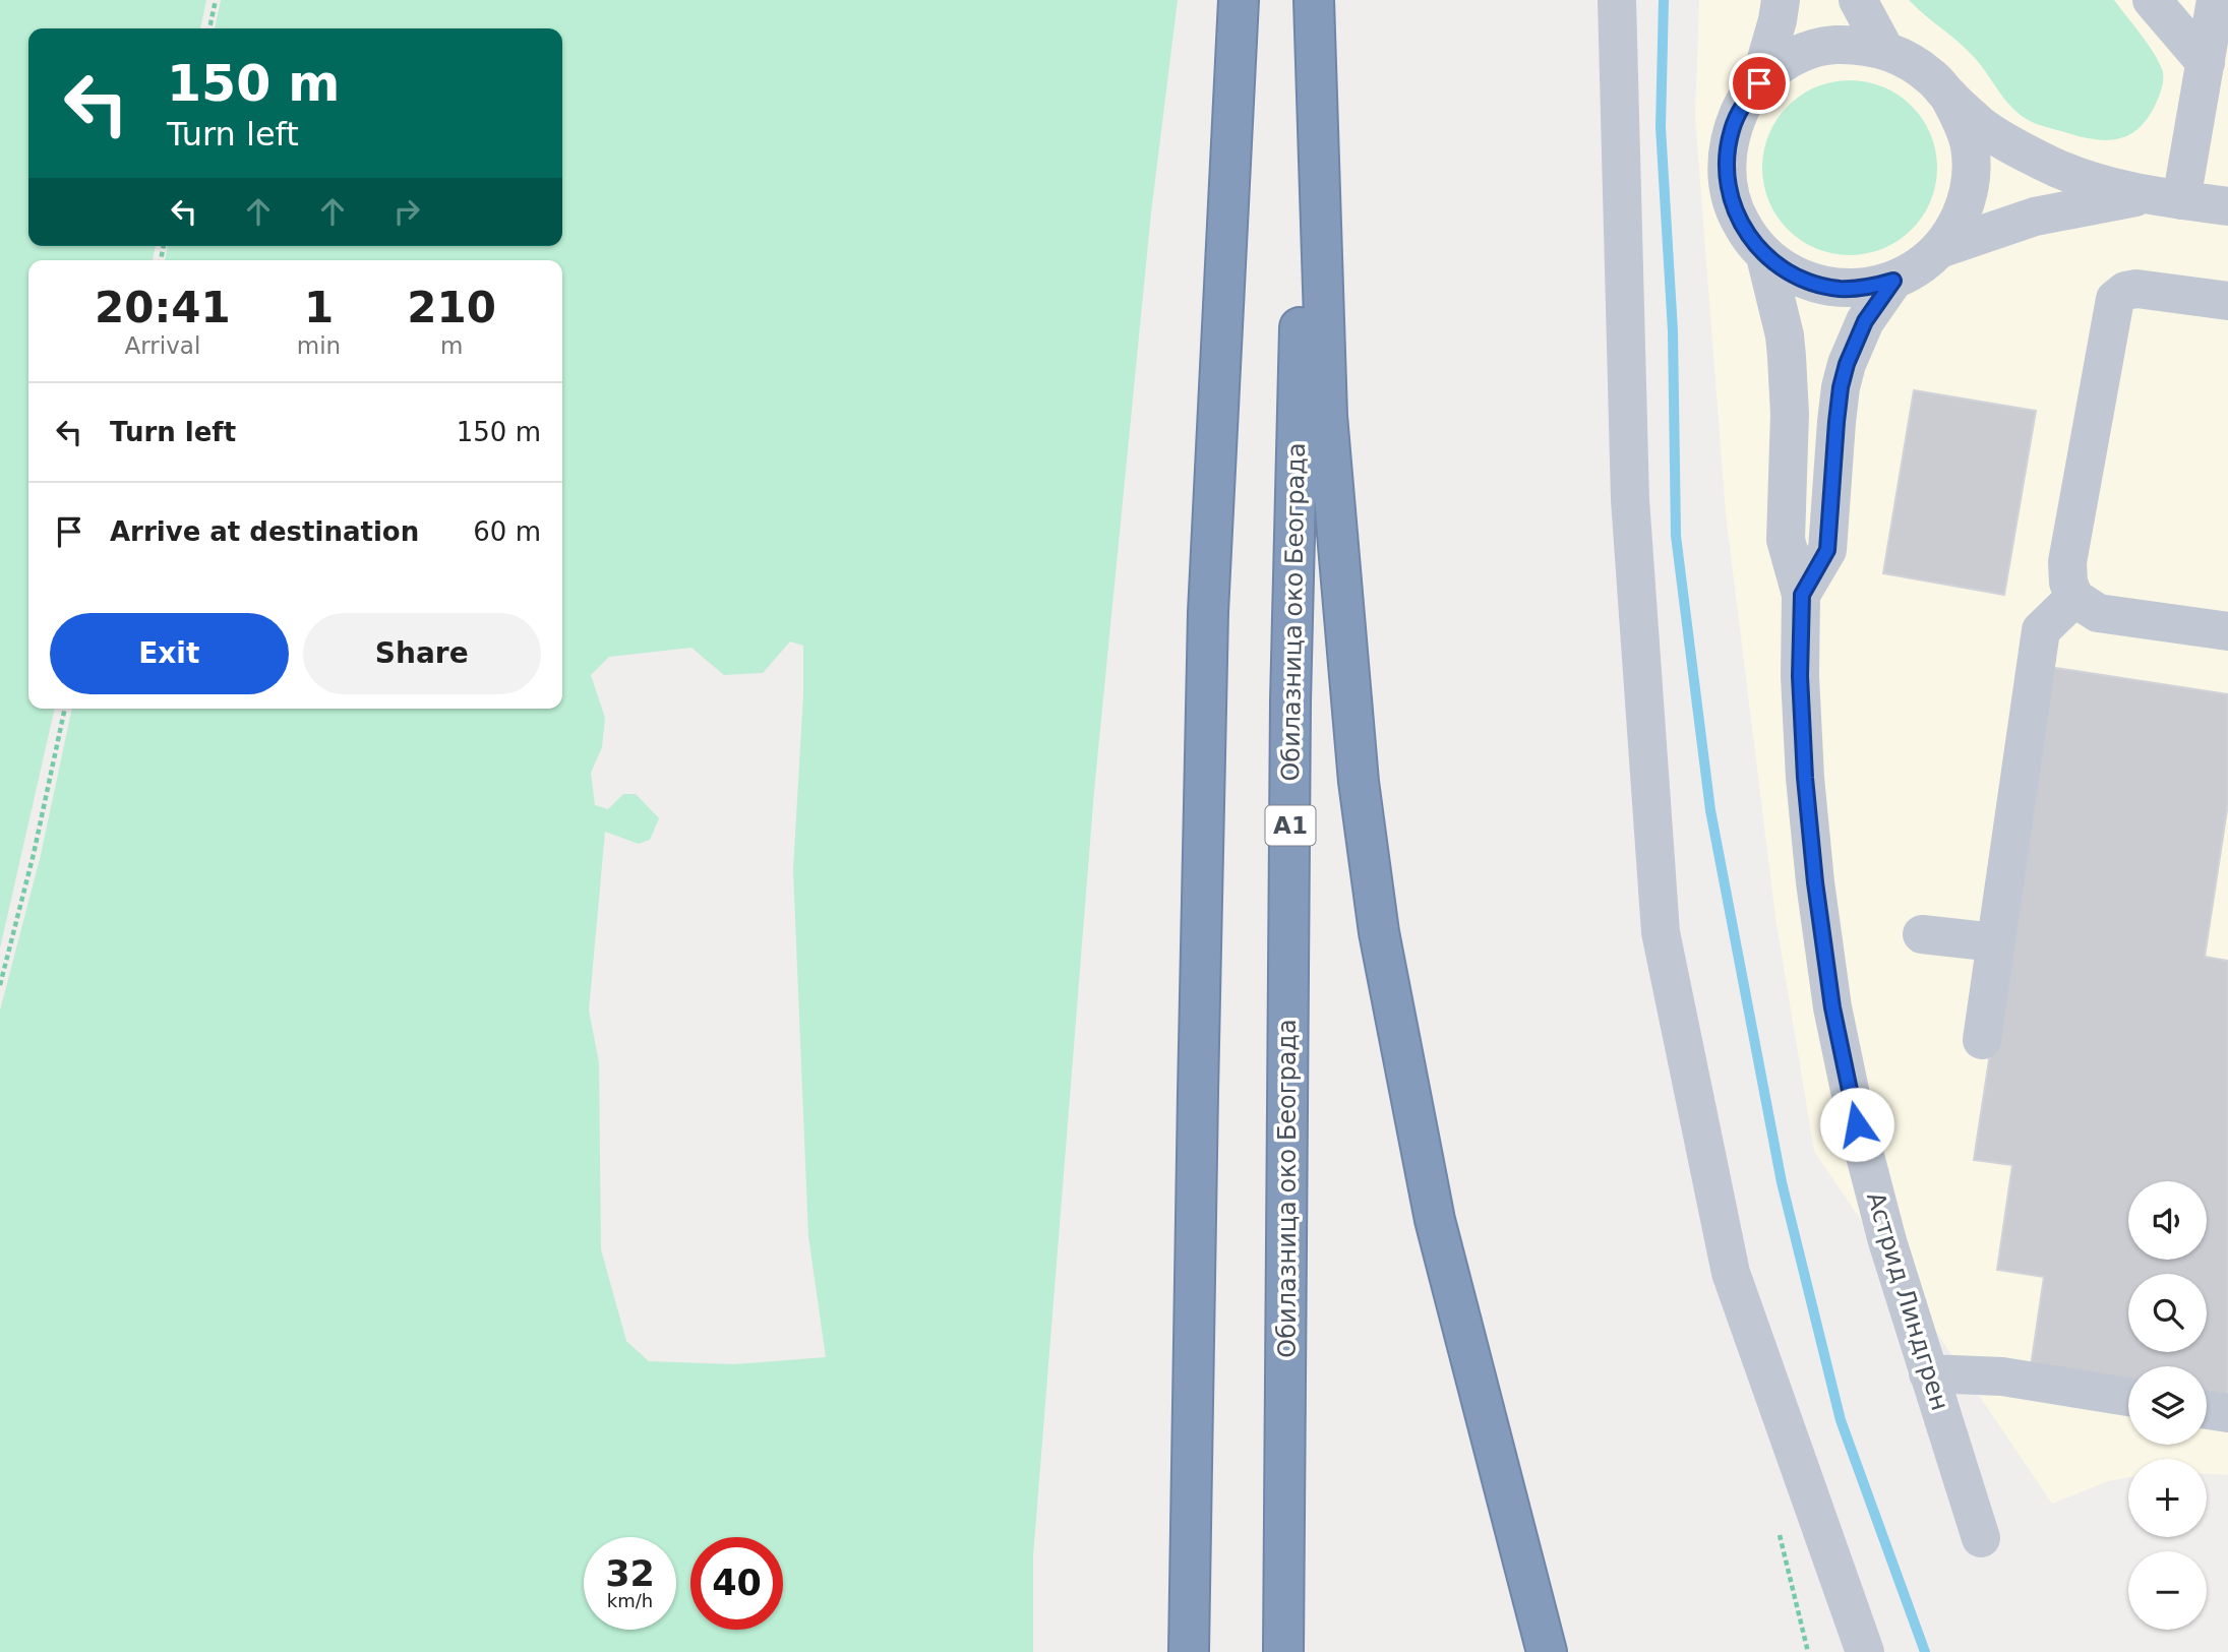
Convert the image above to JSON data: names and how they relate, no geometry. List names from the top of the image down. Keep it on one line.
{"streets":{"highway":["Обилазница око Београда","A1"],"street":["Астрид Линдгрен"]},"page":{"turn":["150 m","Turn left"],"eta":["20:41","Arrival","1","min","210","m"],"list":[{"name":"Turn left","value":"150 m"},{"name":"Arrive at destination","value":"60 m"}],"buttons":["Exit","Share"],"map_buttons":["+","−"],"speed":"32 km/h","limit":"40"}}
